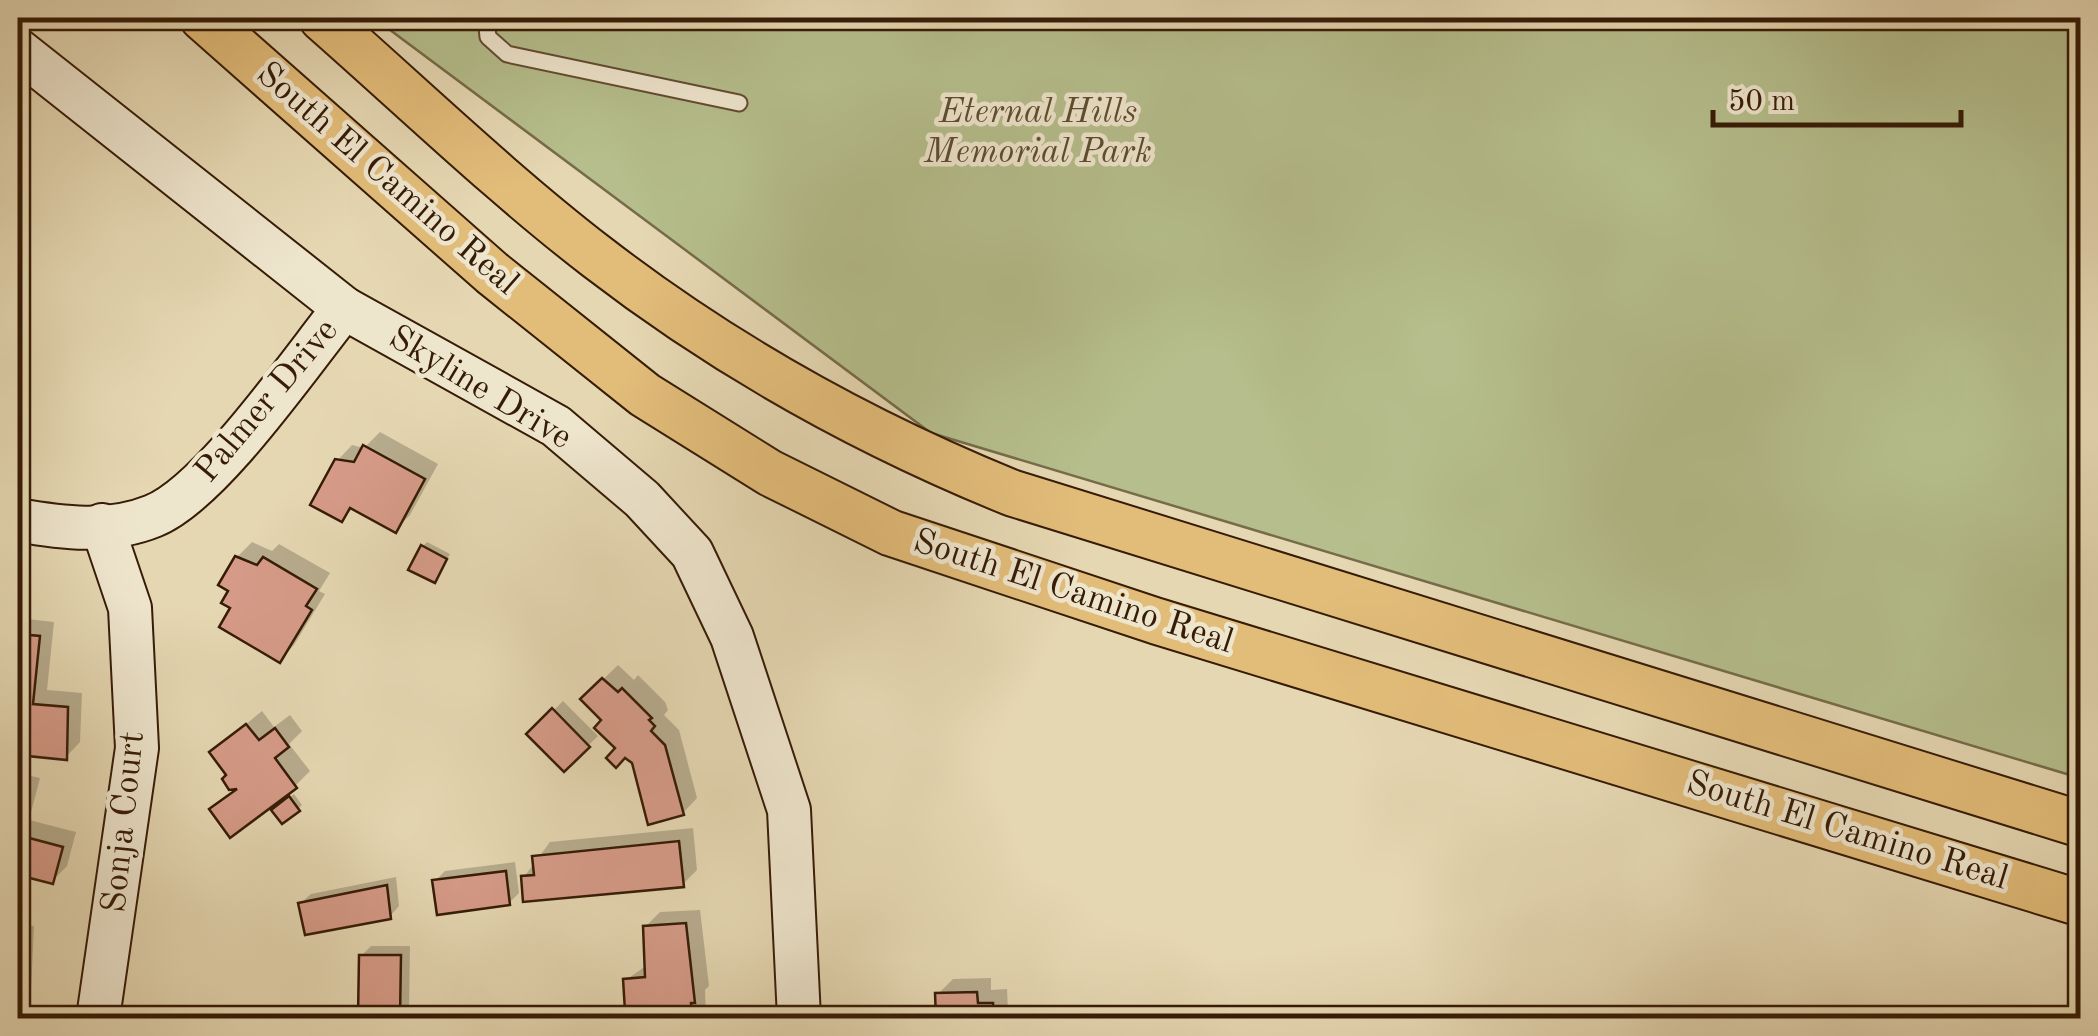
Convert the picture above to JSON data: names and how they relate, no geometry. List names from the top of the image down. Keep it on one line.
{"streets":{"main road":["South El Camino Real"],"street":["Skyline Drive","Palmer Drive","Sonja Court"]},"crossings":[["Skyline Drive","Palmer Drive"],["Palmer Drive","Sonja Court"]],"parks":["Eternal Hills Memorial Park"],"scale_bar":"50 m"}
